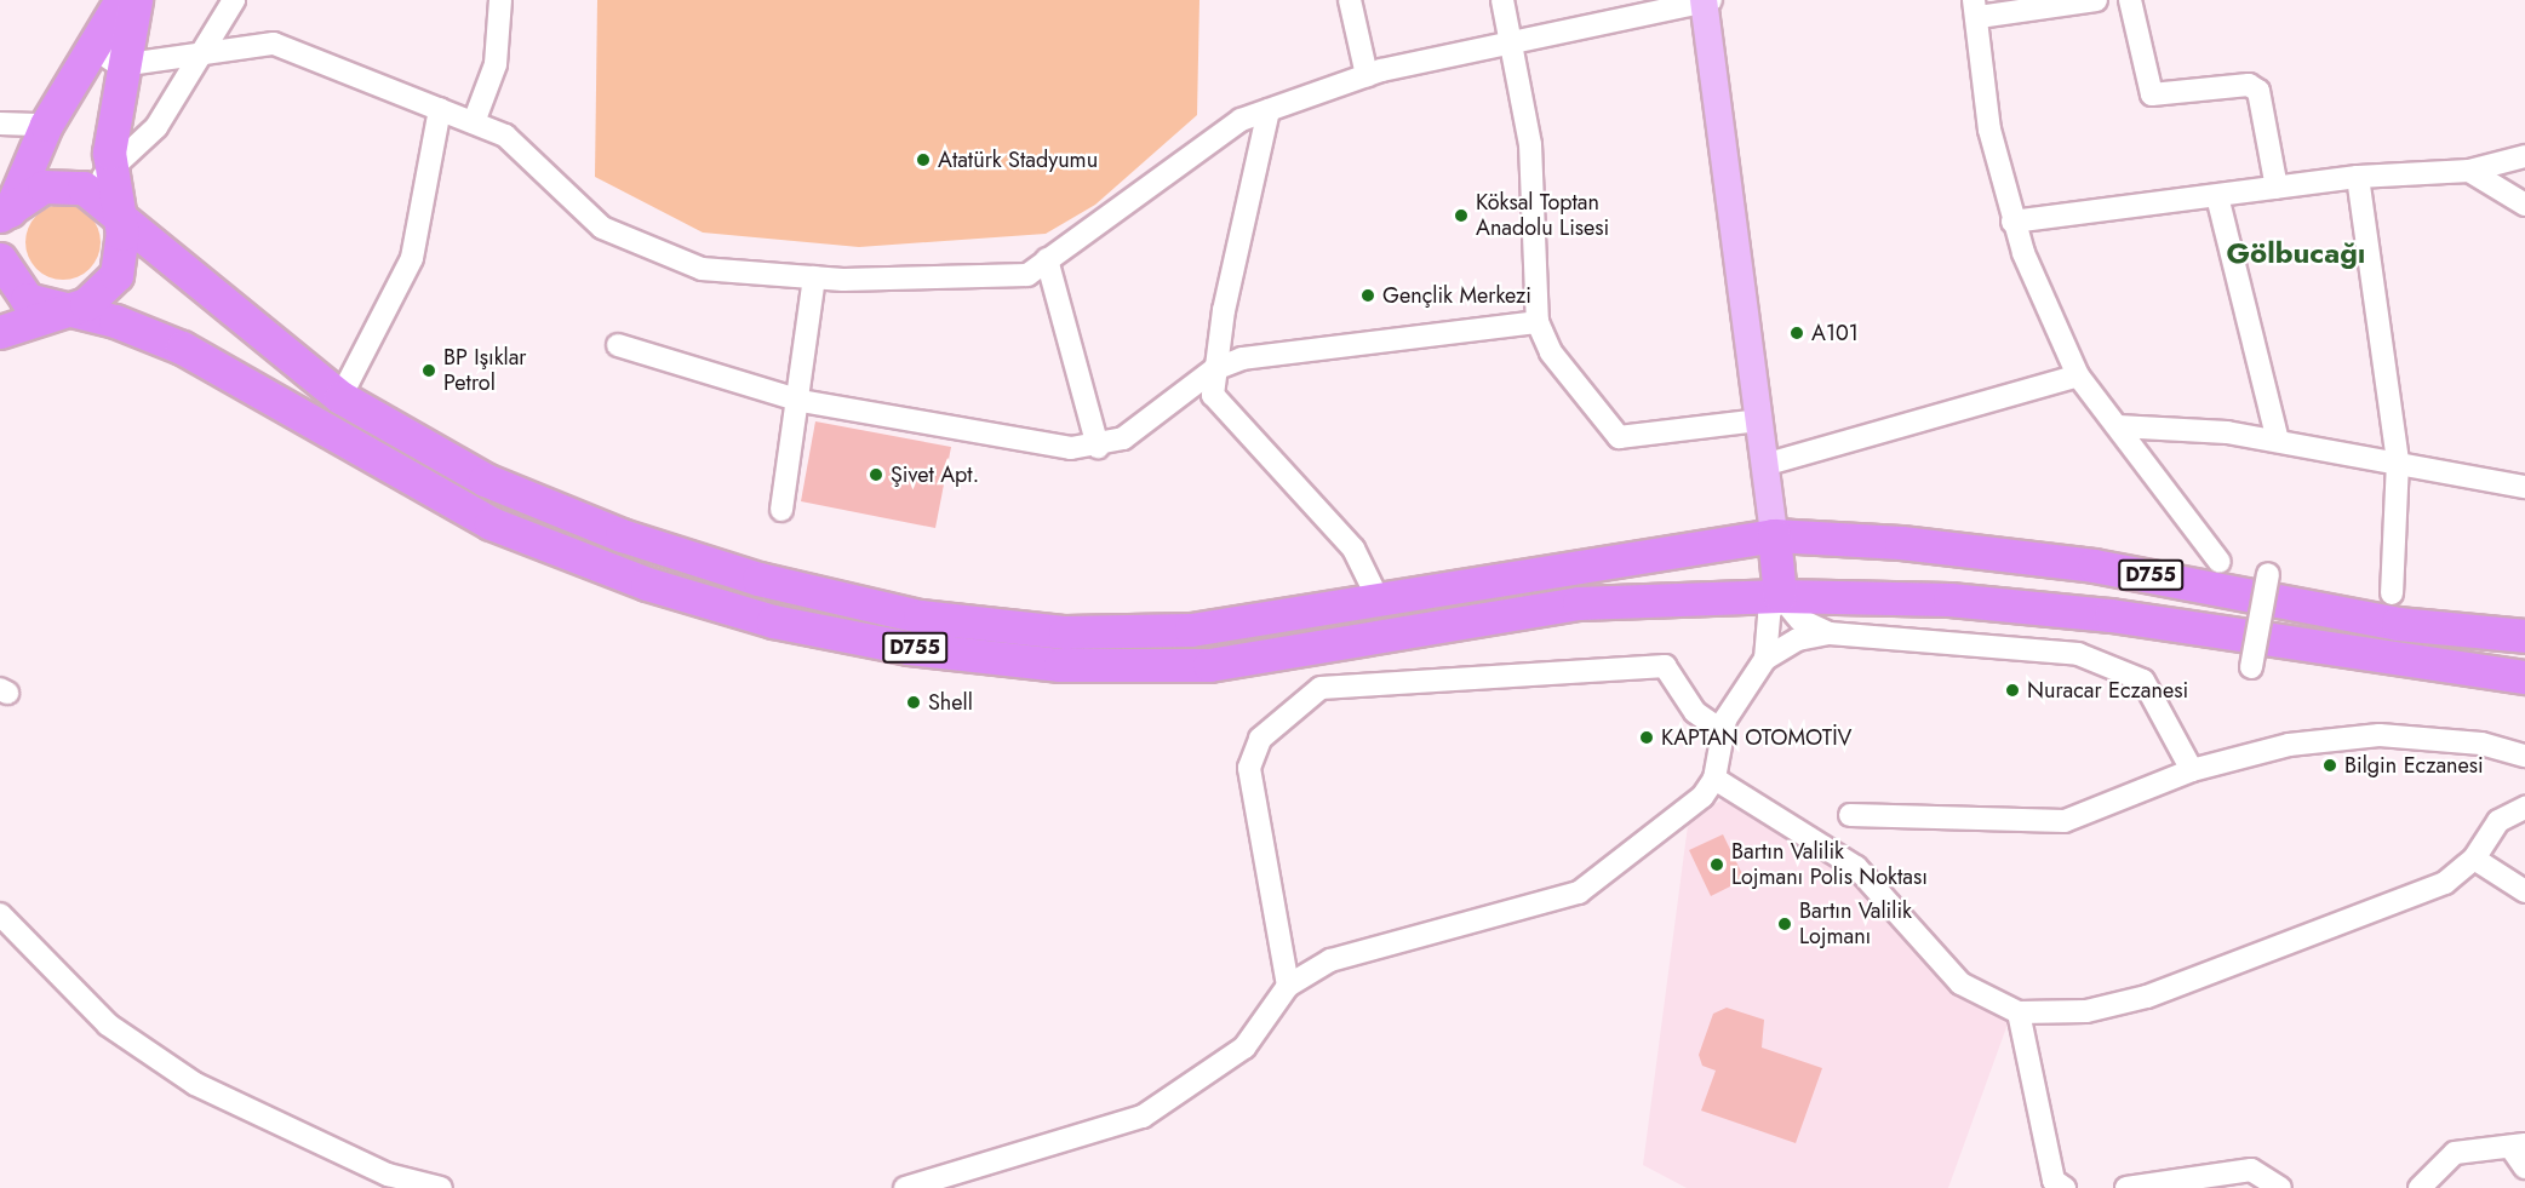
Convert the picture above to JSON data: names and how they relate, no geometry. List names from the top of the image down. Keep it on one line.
{"streets":{"highway":["D755"]},"districts":["Gölbucağı"],"places":["Atatürk Stadyumu","Köksal Toptan Anadolu Lisesi","Gençlik Merkezi","A101","BP Işıklar Petrol","Şivet Apt.","Nuracar Eczanesi","Shell","KAPTAN OTOMOTİV","Bilgin Eczanesi","Bartın Valilik Lojmanı Polis Noktası","Bartın Valilik Lojmanı"]}
